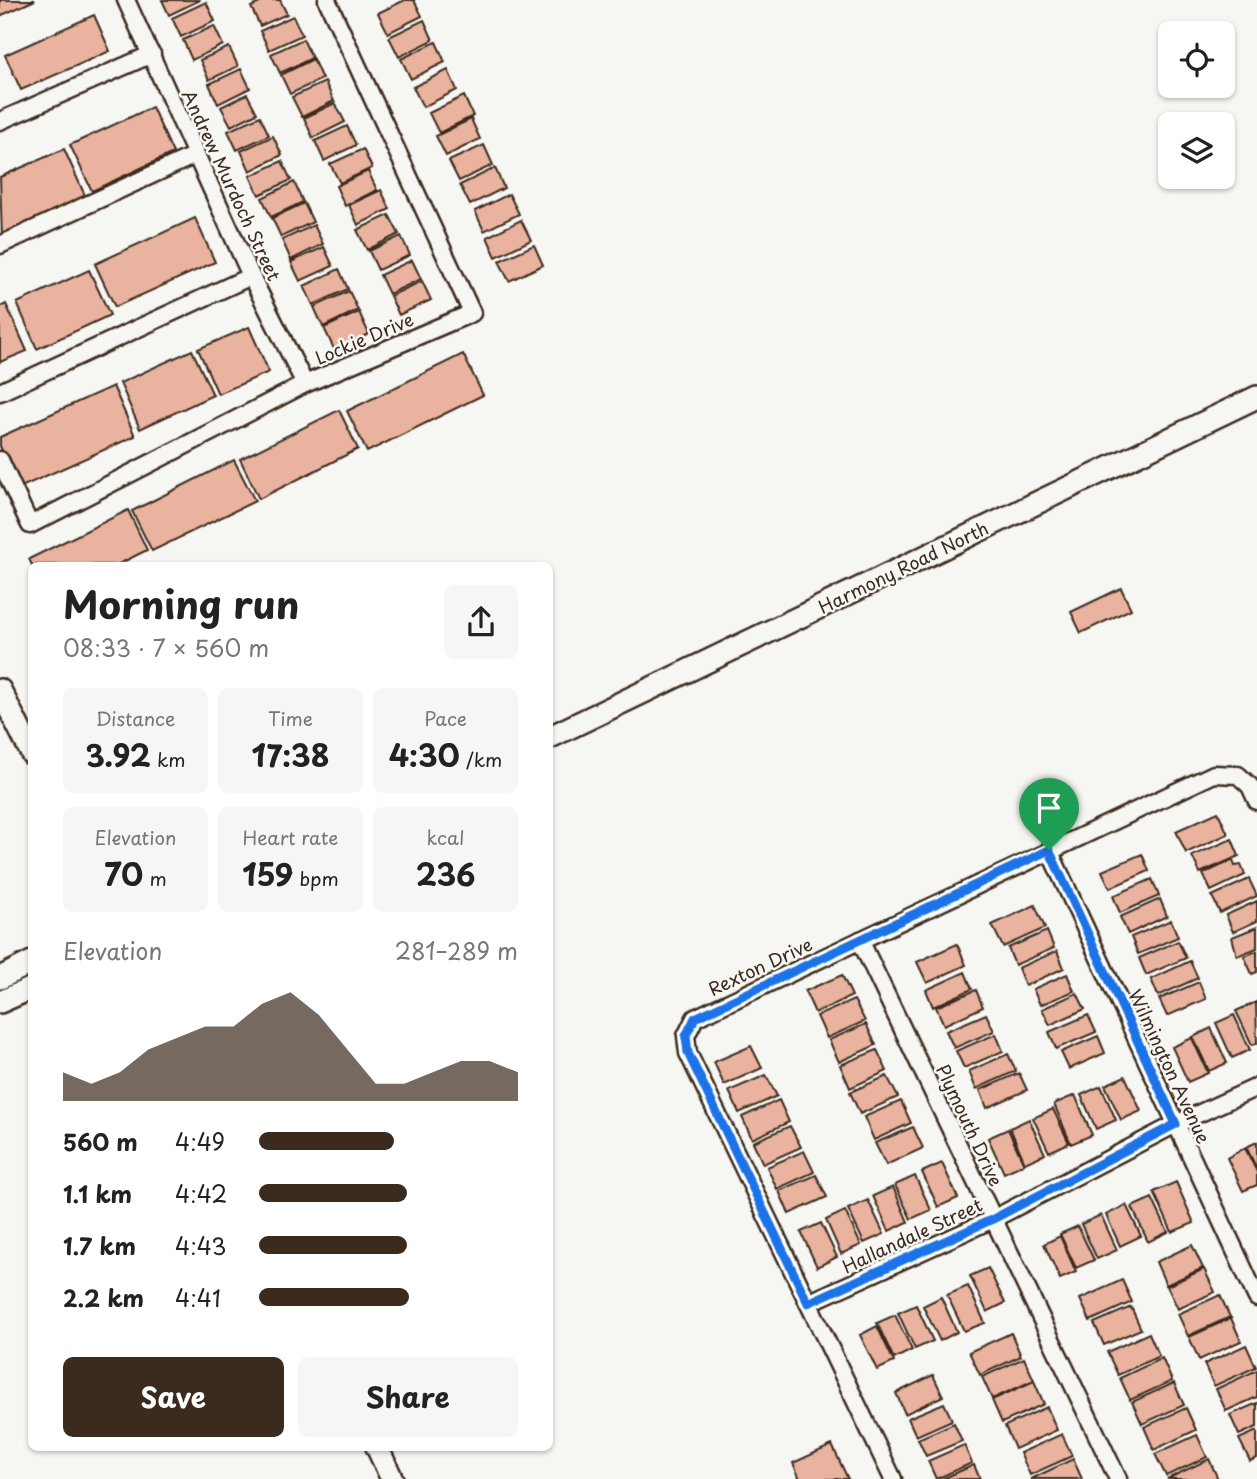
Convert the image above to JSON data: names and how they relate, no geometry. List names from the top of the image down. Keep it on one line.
{"streets":{"main road":["Harmony Road North"],"street":["Andrew Murdoch Street","Lockie Drive","Rexton Drive","Wilmington Avenue","Plymouth Drive","Hallandale Street"]},"crossings":[["Andrew Murdoch Street","Lockie Drive"],["Rexton Drive","Wilmington Avenue"],["Rexton Drive","Plymouth Drive"],["Rexton Drive","Hallandale Street"],["Wilmington Avenue","Hallandale Street"],["Plymouth Drive","Hallandale Street"]],"page":{"heading":["Morning run","08:33 · 7 × 560 m"],"stats":[["Distance","3.92 km"],["Time","17:38"],["Pace","4:30 /km"],["Elevation","70 m"],["Heart rate","159 bpm"],["kcal","236"]],"chart":["Elevation","281–289 m"],"list":[{"name":"560 m","note":"4:49"},{"name":"1.1 km","note":"4:42"},{"name":"1.7 km","note":"4:43"},{"name":"2.2 km","note":"4:41"}],"buttons":["Save","Share"]}}
